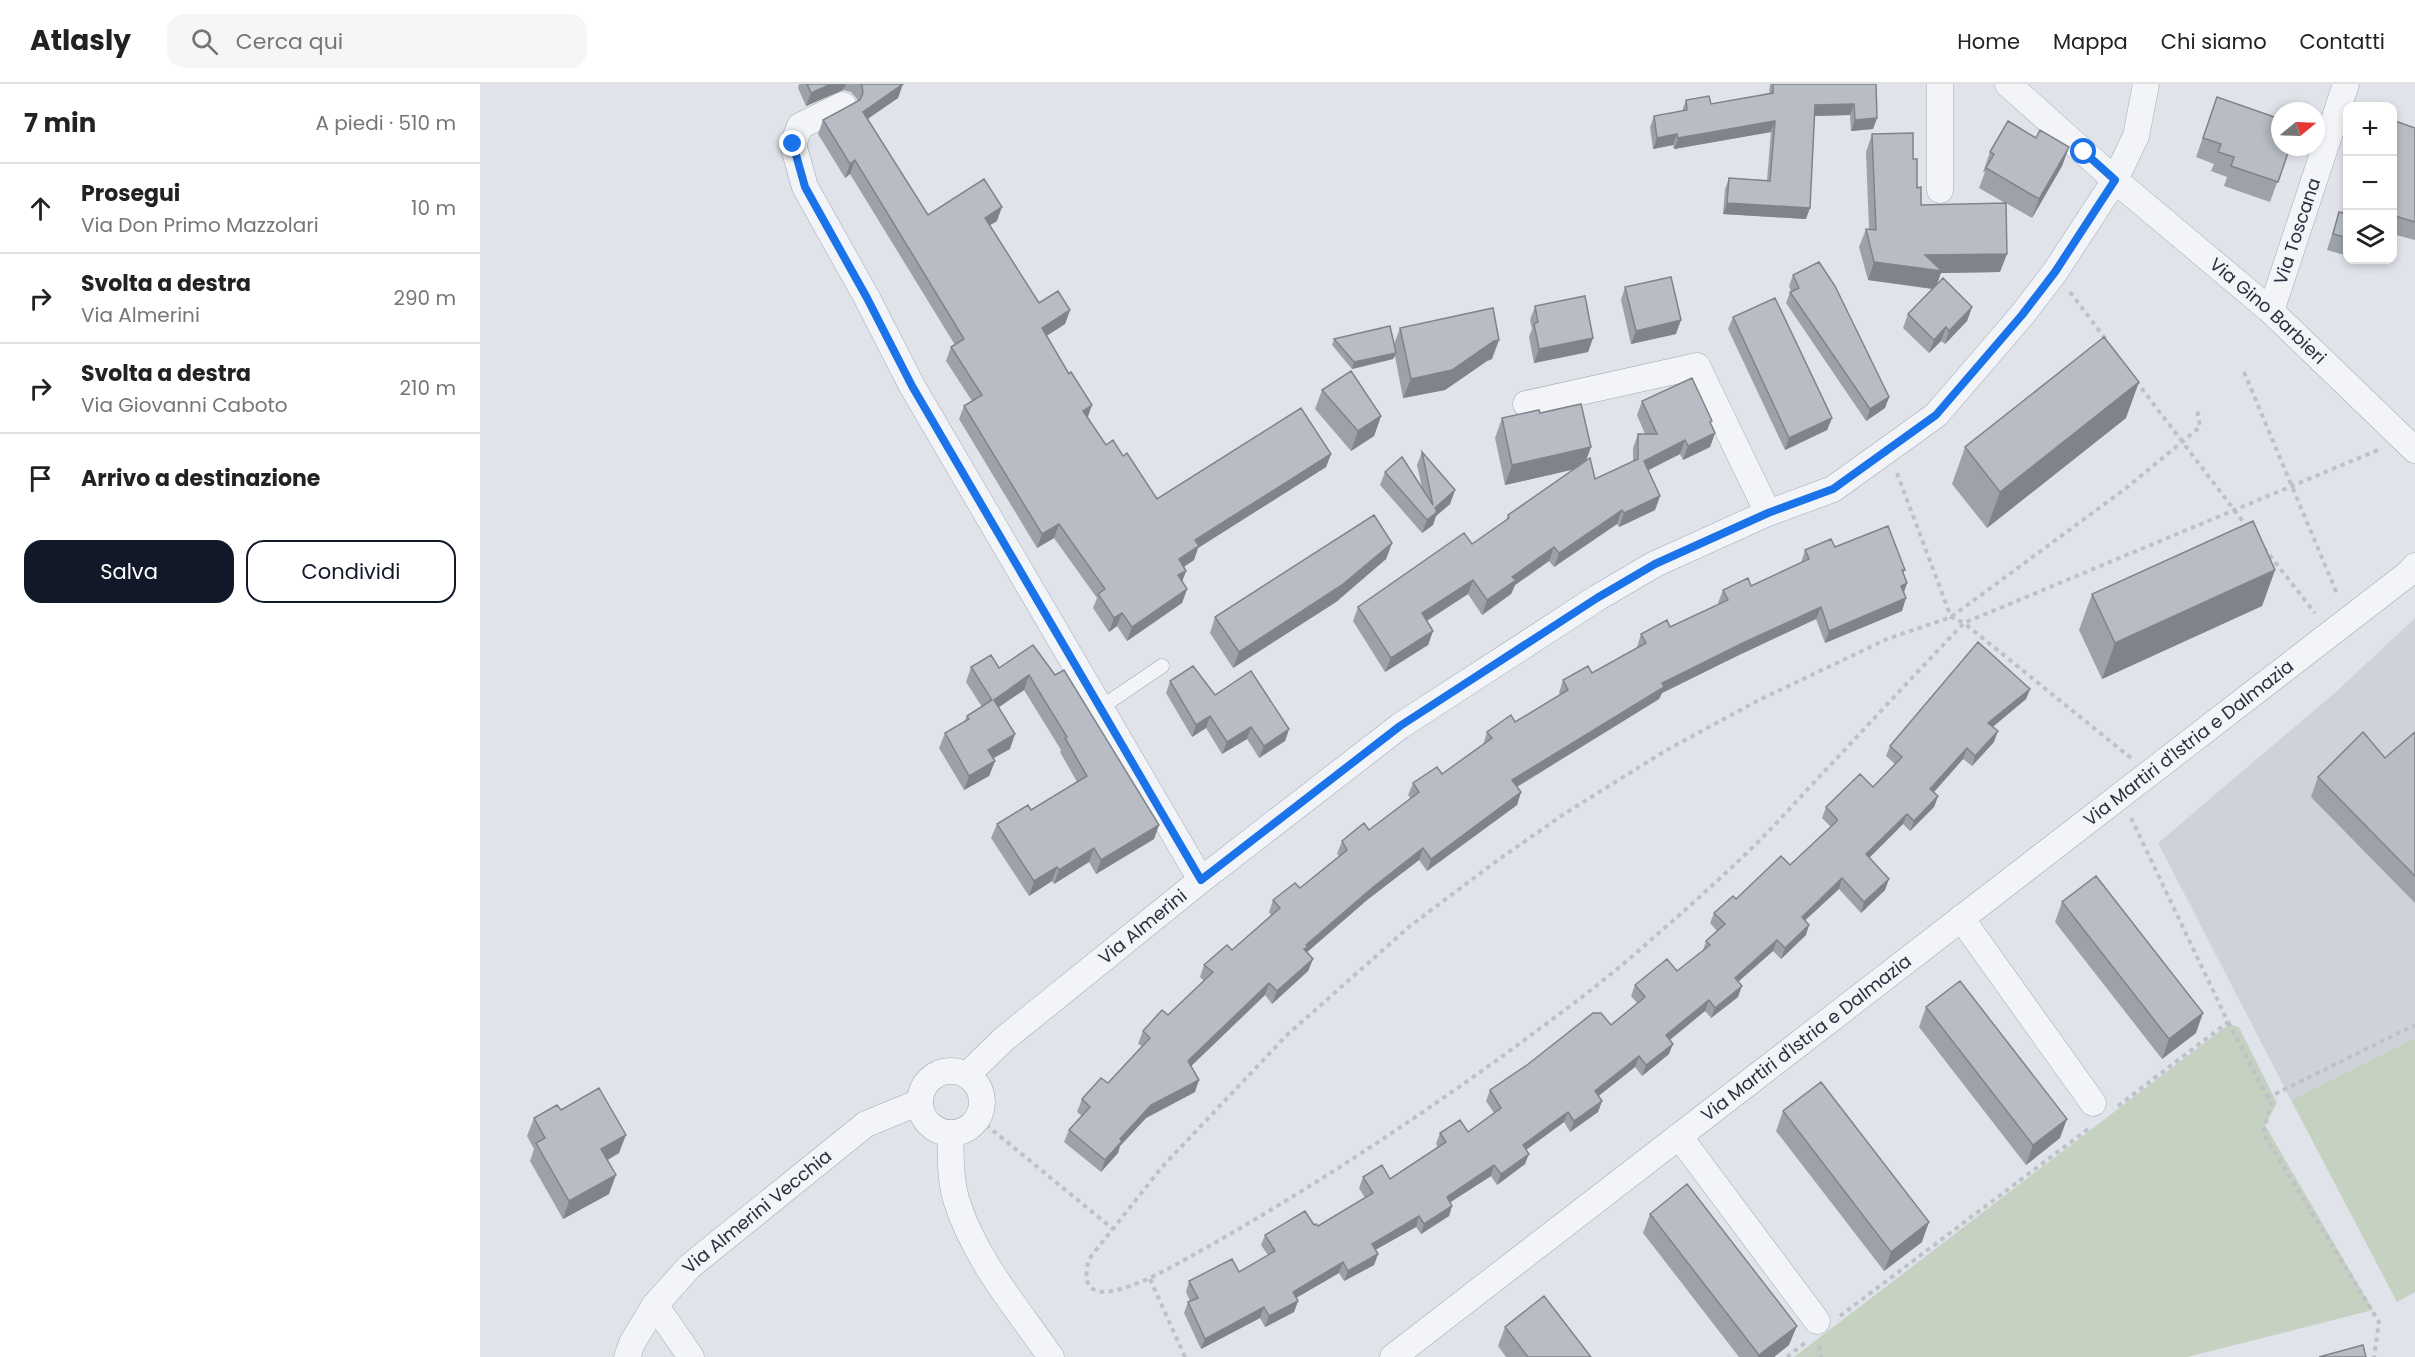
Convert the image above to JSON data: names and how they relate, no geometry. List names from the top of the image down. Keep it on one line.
{"streets":{"street":["Via Toscana","Via Gino Barbieri","Via Martiri d'Istria e Dalmazia","Via Almerini","Via Almerini Vecchia"]},"crossings":[["Via Toscana","Via Gino Barbieri"],["Via Gino Barbieri","Via Almerini"],["Via Almerini","Via Almerini Vecchia"]],"north":"right","page":{"header":"Atlasly","search":"Cerca qui","nav":["Home","Mappa","Chi siamo","Contatti"],"heading":["7 min","A piedi · 510 m"],"map_buttons":["+","−"],"list":[["Prosegui","Via Don Primo Mazzolari","10 m"],["Svolta a destra","Via Almerini","290 m"],["Svolta a destra","Via Giovanni Caboto","210 m"],"Arrivo a destinazione"],"buttons":["Salva","Condividi"]}}
